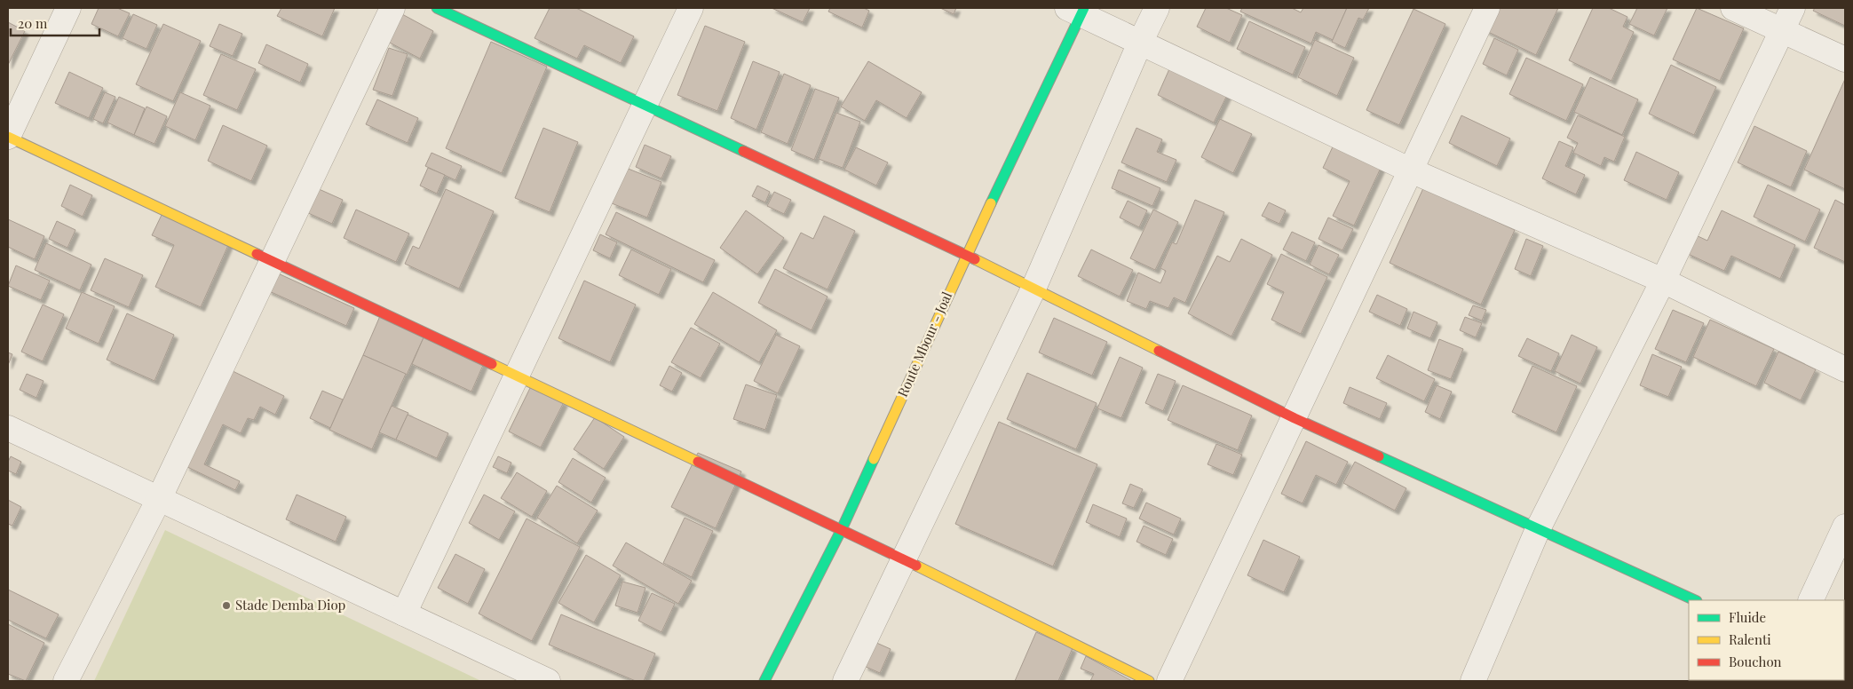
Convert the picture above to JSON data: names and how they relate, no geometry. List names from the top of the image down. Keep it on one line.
{"streets":{"street":["Route Mbour - Joal"]},"places":["Stade Demba Diop"],"legend":["Fluide","Ralenti","Bouchon"],"scale_bar":"20 m"}
